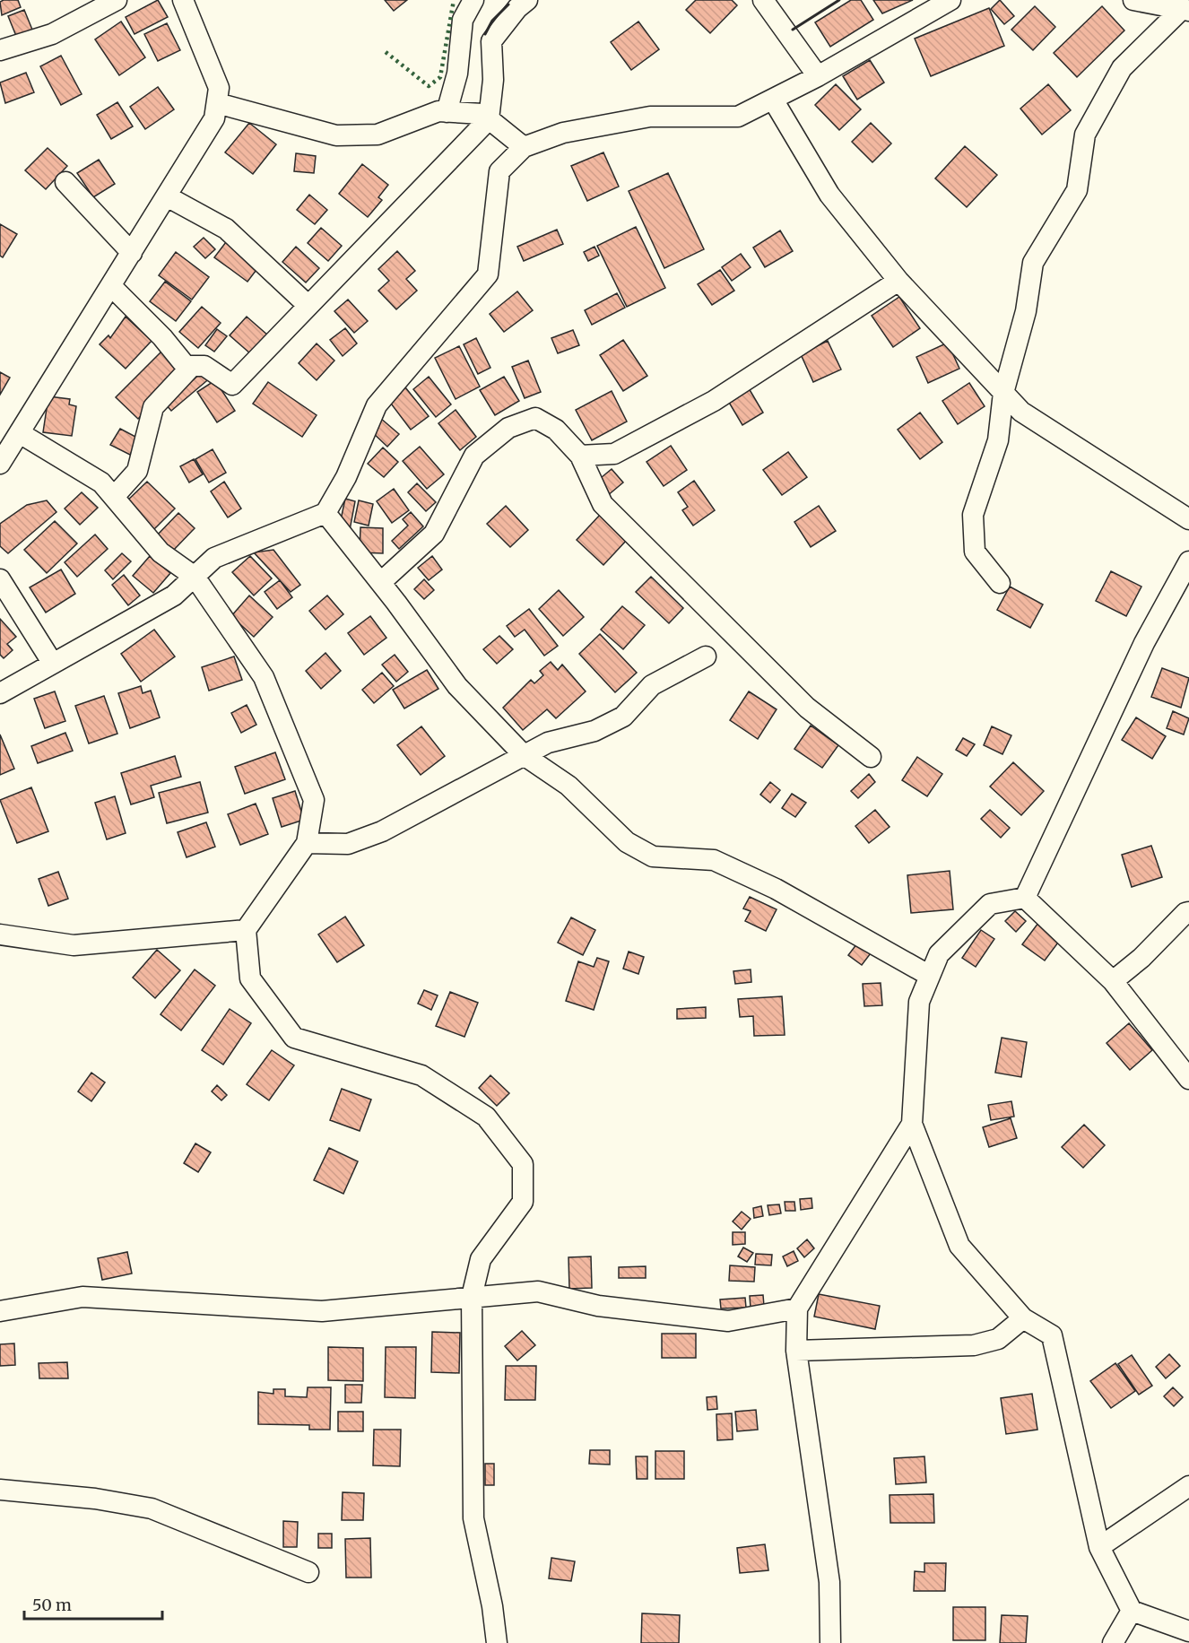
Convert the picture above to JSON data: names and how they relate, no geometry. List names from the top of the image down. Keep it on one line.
{"scale_bar":"50 m"}
